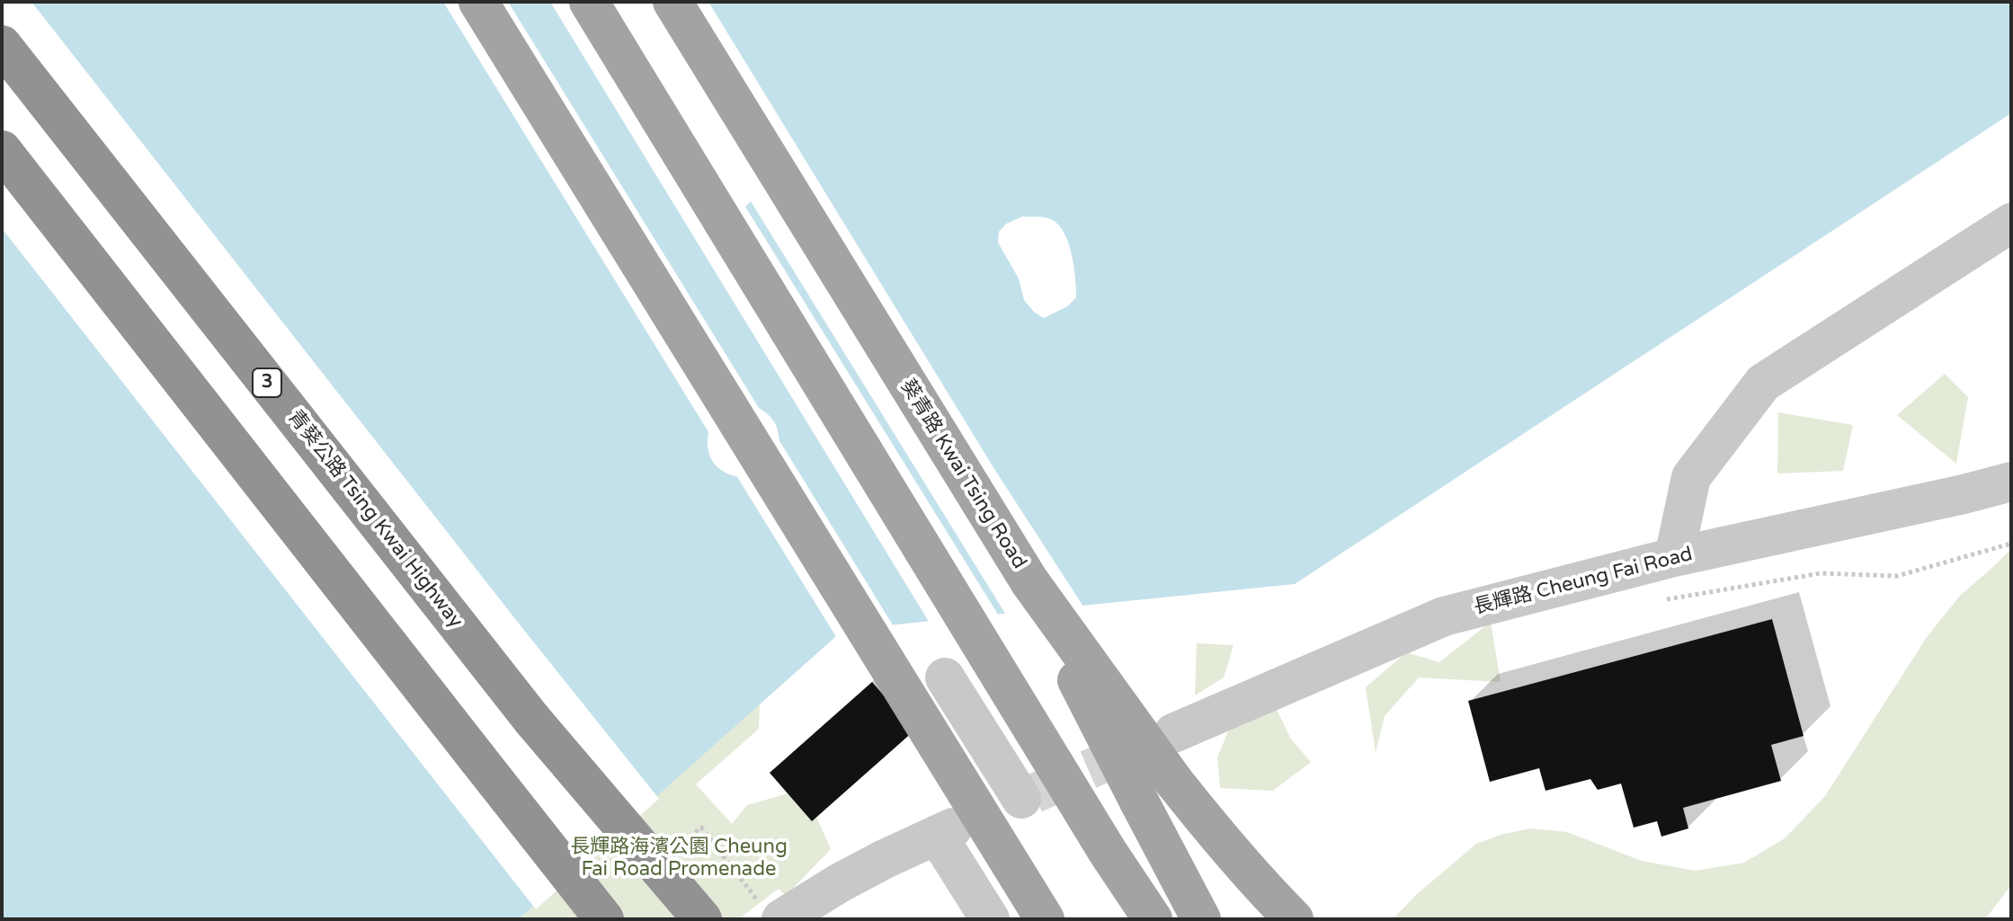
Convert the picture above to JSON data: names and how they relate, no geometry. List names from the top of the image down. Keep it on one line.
{"streets":{"highway":["3","青葵公路 Tsing Kwai Highway"],"main road":["葵青路 Kwai Tsing Road"],"street":["長輝路 Cheung Fai Road"]},"parks":["長輝路海濱公園 Cheung Fai Road Promenade"]}
